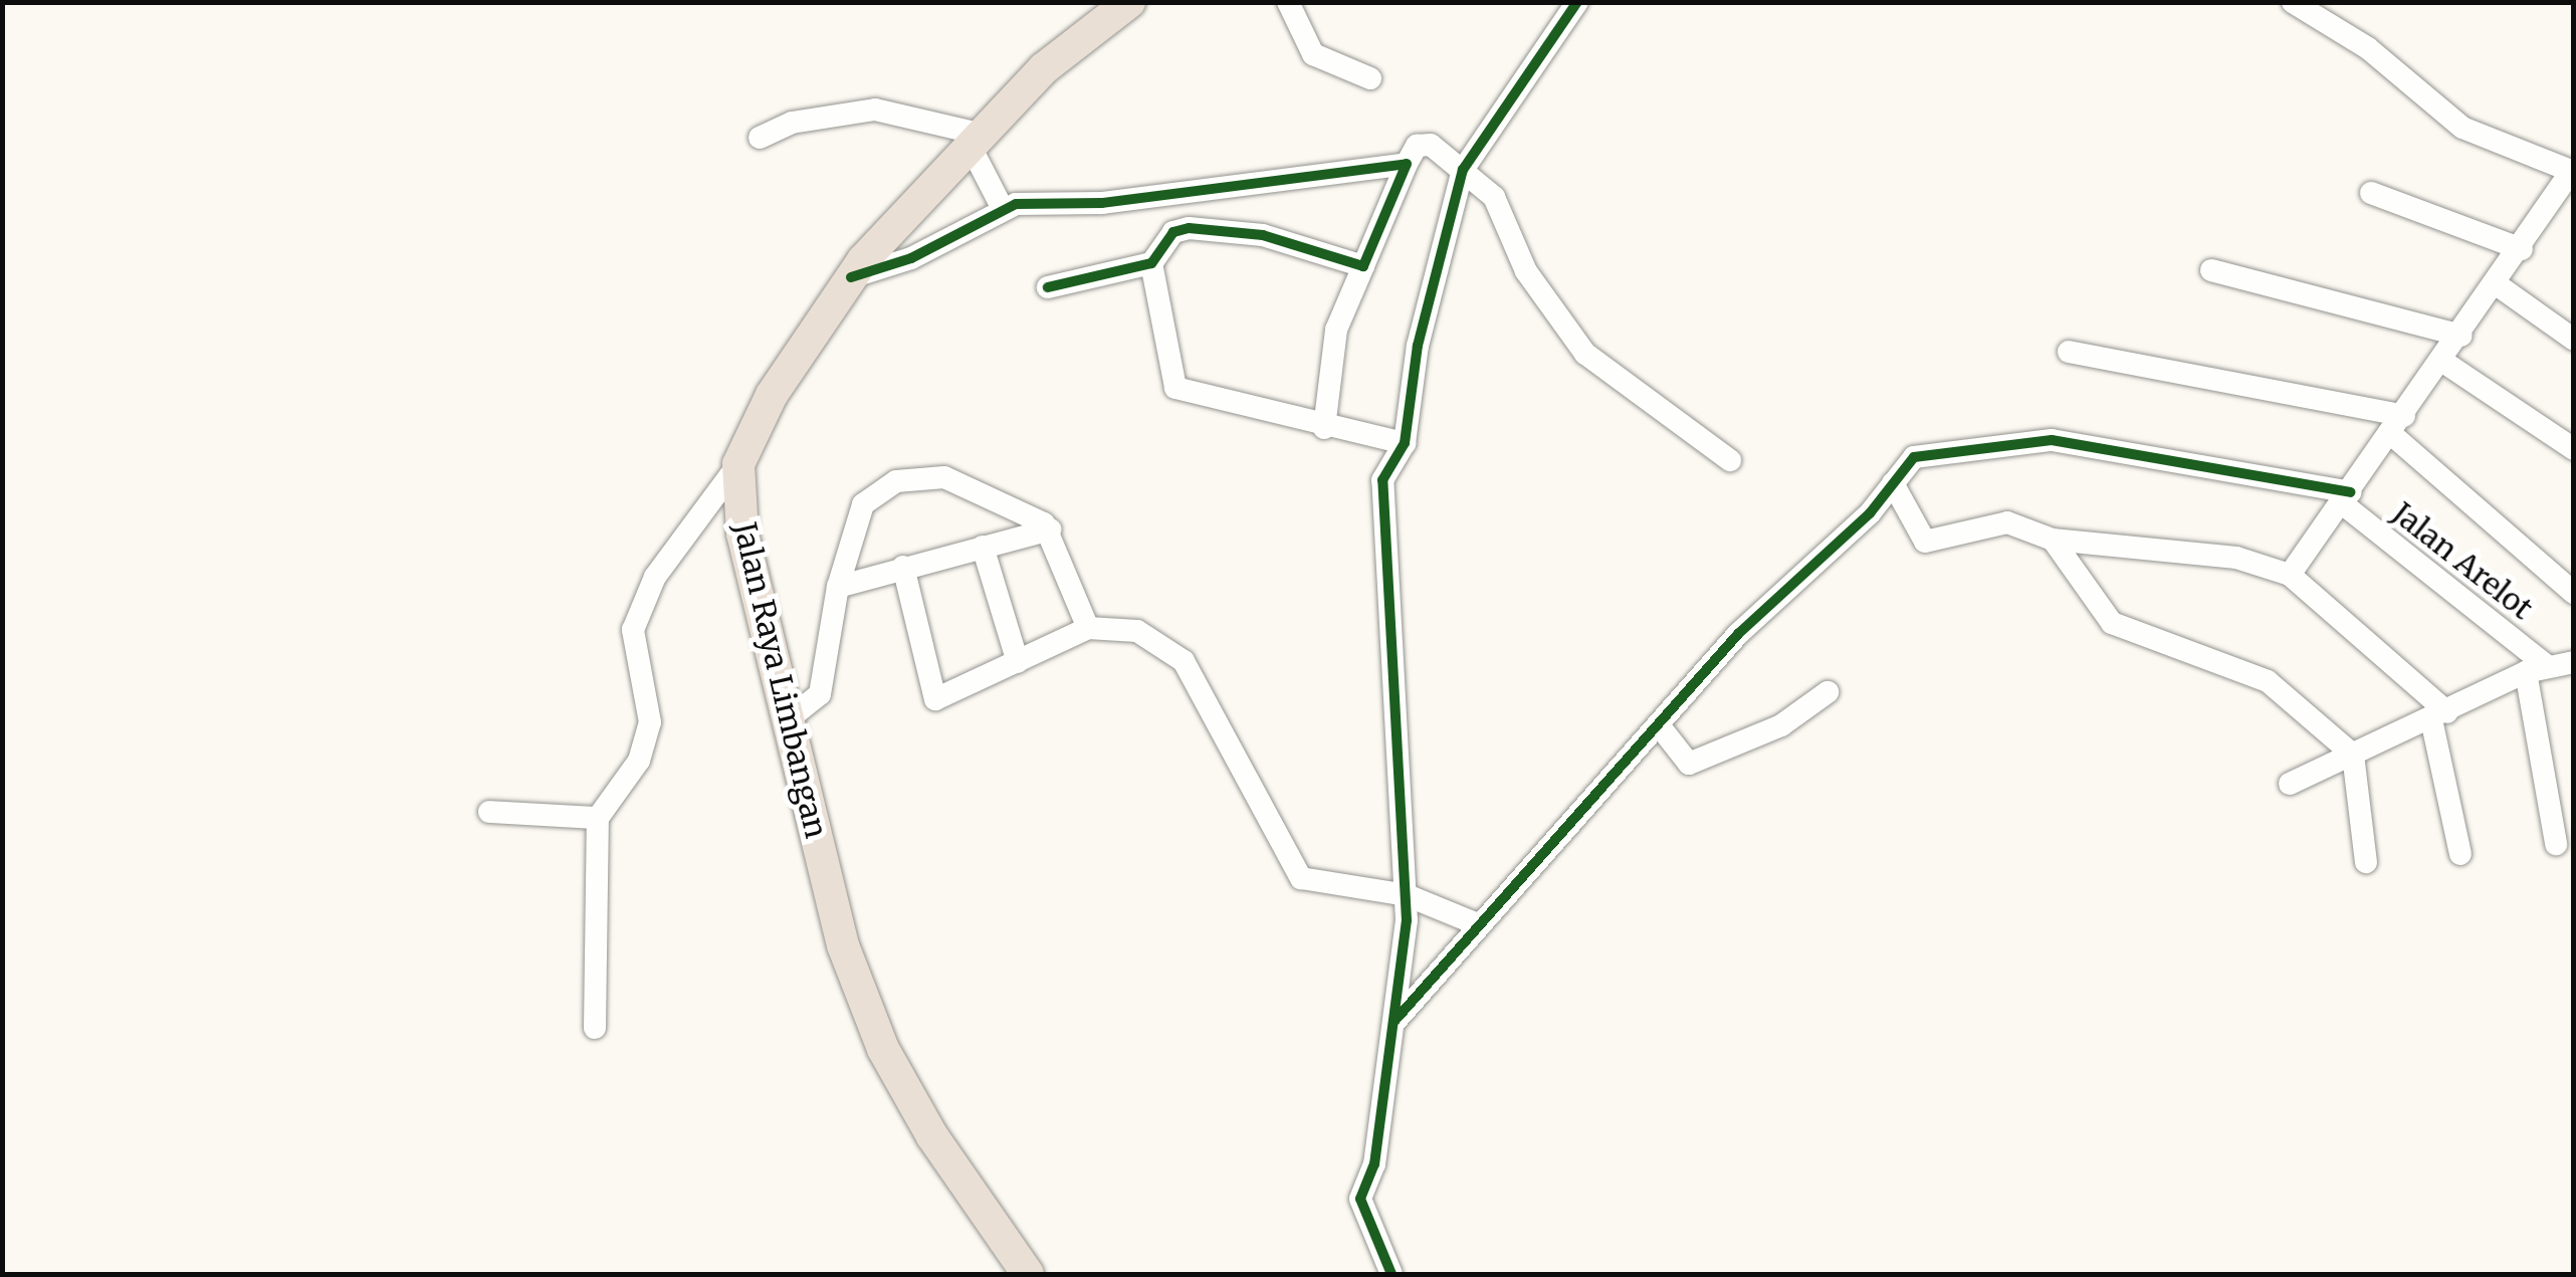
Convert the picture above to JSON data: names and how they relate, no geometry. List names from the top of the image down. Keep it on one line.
{"streets":{"highway":["Jalan Raya Limbangan"],"street":["Jalan Arelot"]}}
